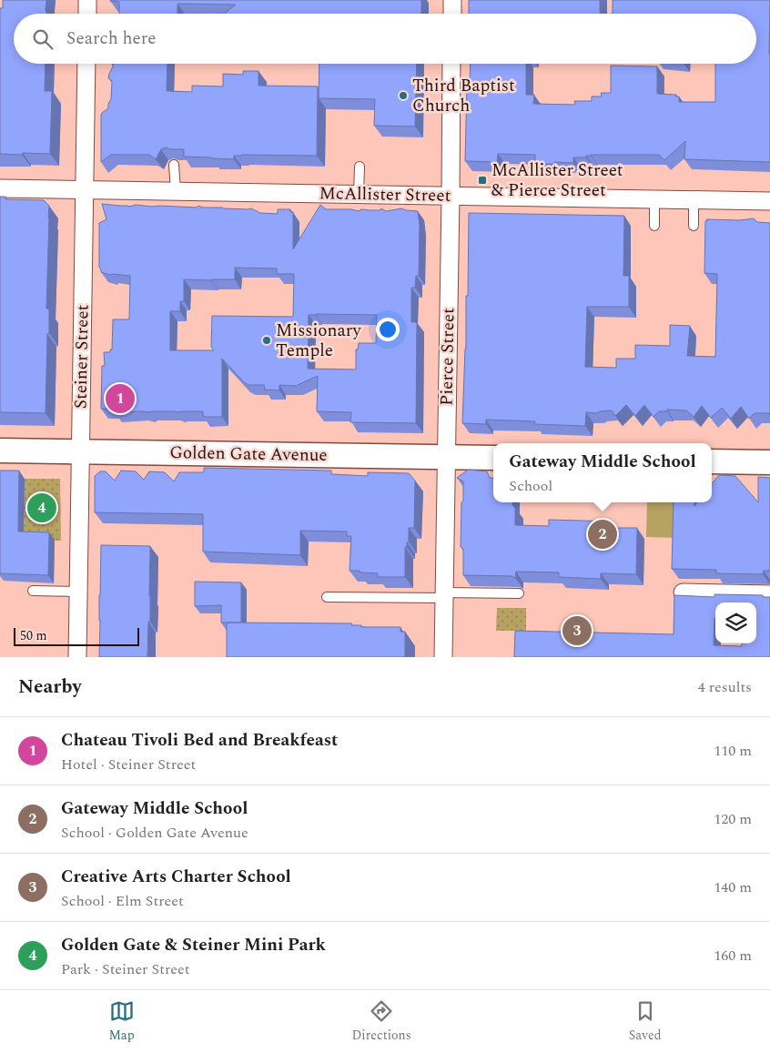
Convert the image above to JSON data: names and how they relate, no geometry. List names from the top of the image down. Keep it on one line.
{"streets":{"main road":["Golden Gate Avenue"],"street":["McAllister Street","Steiner Street","Pierce Street"]},"crossings":[["McAllister Street","Steiner Street"],["McAllister Street","Pierce Street"],["Steiner Street","Golden Gate Avenue"],["Pierce Street","Golden Gate Avenue"]],"places":{"other":["Third Baptist Church","Missionary Temple"],"transit":["McAllister Street & Pierce Street"]},"scale_bar":"50 m","page":{"search":"Search here","pins":["1","4","2","3"],"popup":["Gateway Middle School","School"],"scale":"50 m","heading":["Nearby","4 results"],"list":[{"mark":"1","name":"Chateau Tivoli Bed and Breakfeast","note":"Hotel · Steiner Street","value":"110 m"},{"mark":"2","name":"Gateway Middle School","note":"School · Golden Gate Avenue","value":"120 m"},{"mark":"3","name":"Creative Arts Charter School","note":"School · Elm Street","value":"140 m"},{"mark":"4","name":"Golden Gate & Steiner Mini Park","note":"Park · Steiner Street","value":"160 m"}],"nav":["Map","Directions","Saved"]}}
